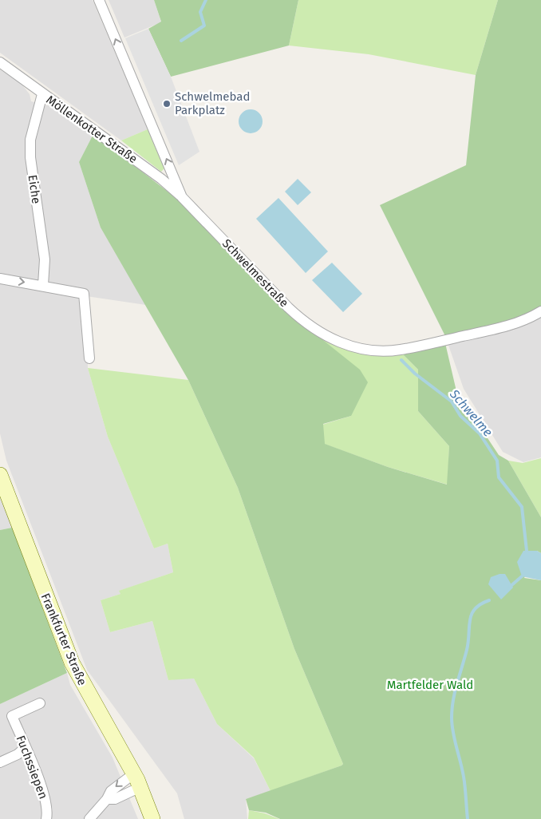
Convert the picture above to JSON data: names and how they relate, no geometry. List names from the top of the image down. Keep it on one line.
{"streets":{"main road":["Frankfurter Straße"],"street":["Möllenkotter Straße","Eiche","Schwelmestraße","Fuchssiepen"]},"crossings":[["Möllenkotter Straße","Eiche"],["Möllenkotter Straße","Schwelmestraße"]],"water":["Schwelme"],"parks":["Martfelder Wald"],"places":["Schwelmebad Parkplatz"]}
